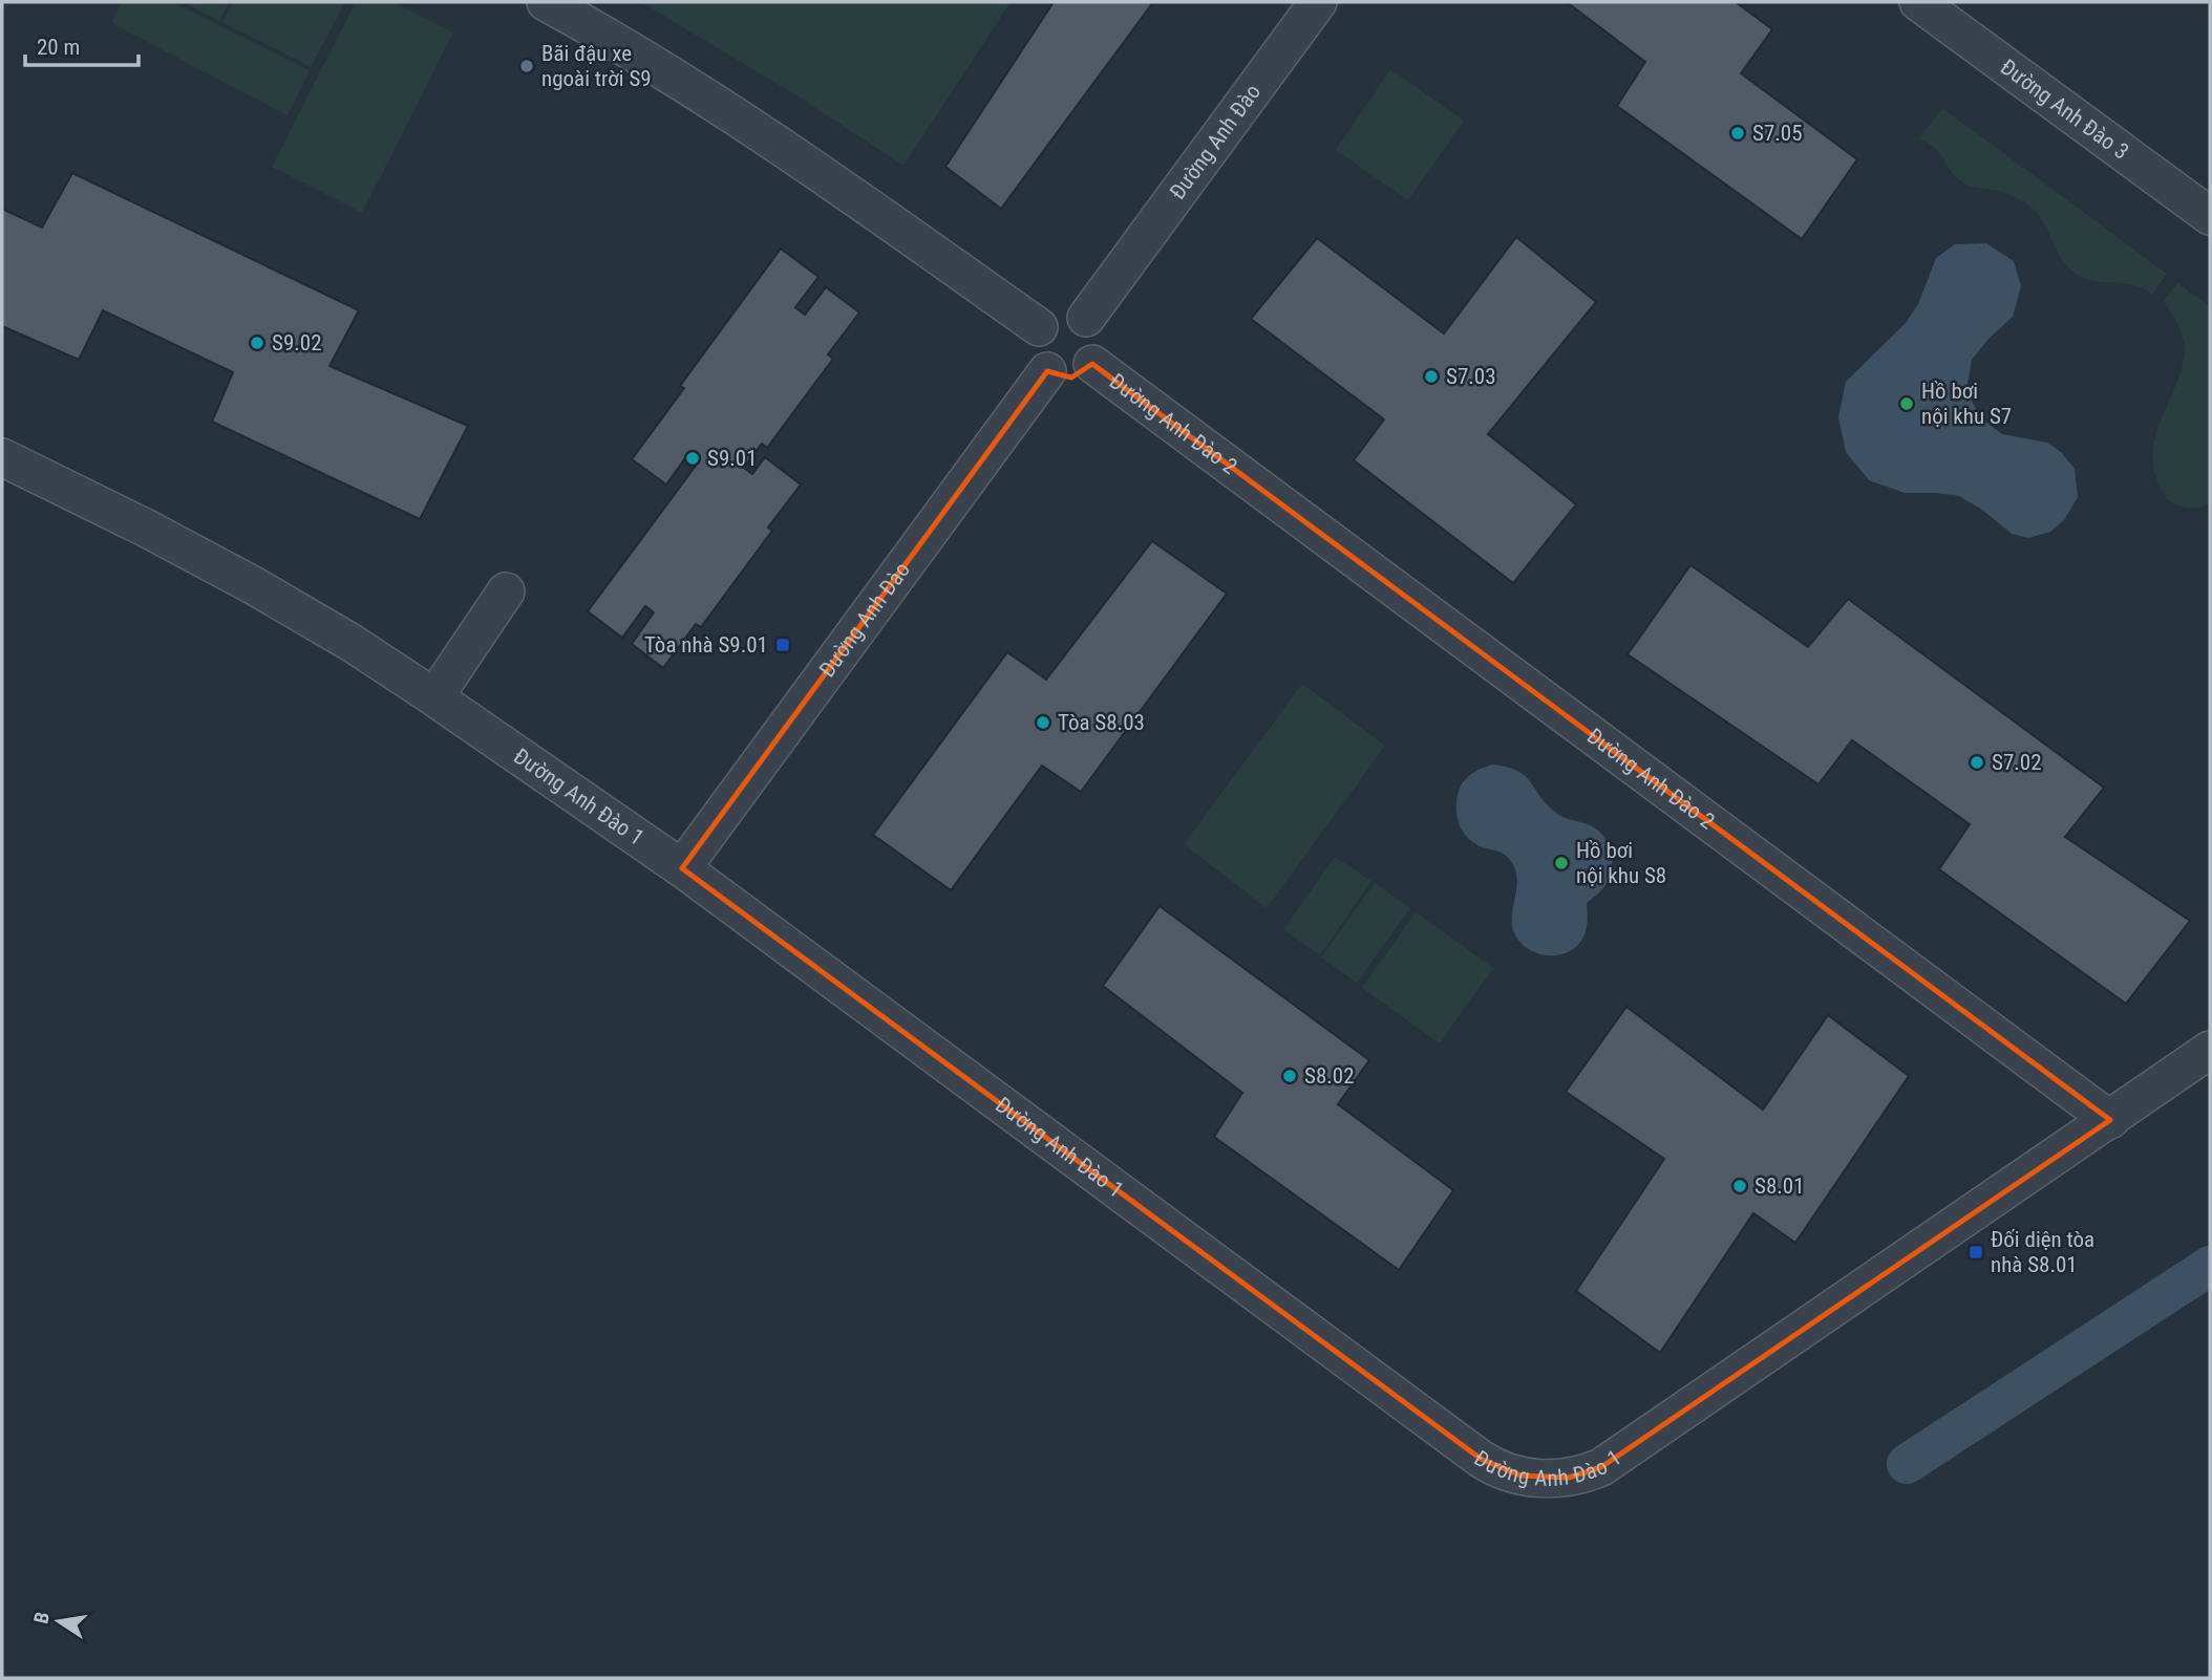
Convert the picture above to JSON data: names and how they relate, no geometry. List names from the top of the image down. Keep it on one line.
{"streets":{"street":["Đường Anh Đào 3","Đường Anh Đào","Đường Anh Đào 2","Đường Anh Đào 1"]},"crossings":[["Đường Anh Đào","Đường Anh Đào 2"],["Đường Anh Đào","Đường Anh Đào 1"],["Đường Anh Đào 2","Đường Anh Đào 1"]],"places":{"other":["Bãi đậu xe ngoài trời S9","S7.05","S9.02","S7.03","Hồ bơi nội khu S7","S9.01","Tòa S8.03","S7.02","Hồ bơi nội khu S8","S8.02","S8.01"],"transit":["Tòa nhà S9.01","Đối diện tòa nhà S8.01"]},"scale_bar":"20 m","north":"left"}
